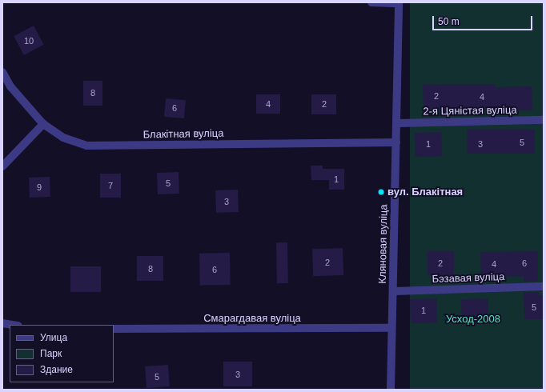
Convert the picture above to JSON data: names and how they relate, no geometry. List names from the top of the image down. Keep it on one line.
{"streets":{"street":["2-я Цяністая вуліца","Блакітная вуліца","Кляновая вуліца","Бэзавая вуліца","Смарагдавая вуліца"]},"crossings":[["2-я Цяністая вуліца","Кляновая вуліца"],["Блакітная вуліца","Кляновая вуліца"],["Кляновая вуліца","Бэзавая вуліца"],["Кляновая вуліца","Смарагдавая вуліца"]],"parks":["Усход-2008"],"places":["вул. Блакітная"],"house_numbers":["10","8","2","4","4","2","6","5","1","3","1","5","7","9","3","2","2","6","4","8","6","5","1","3","5"],"legend":["Улица","Парк","Здание"],"scale_bar":"50 m"}
